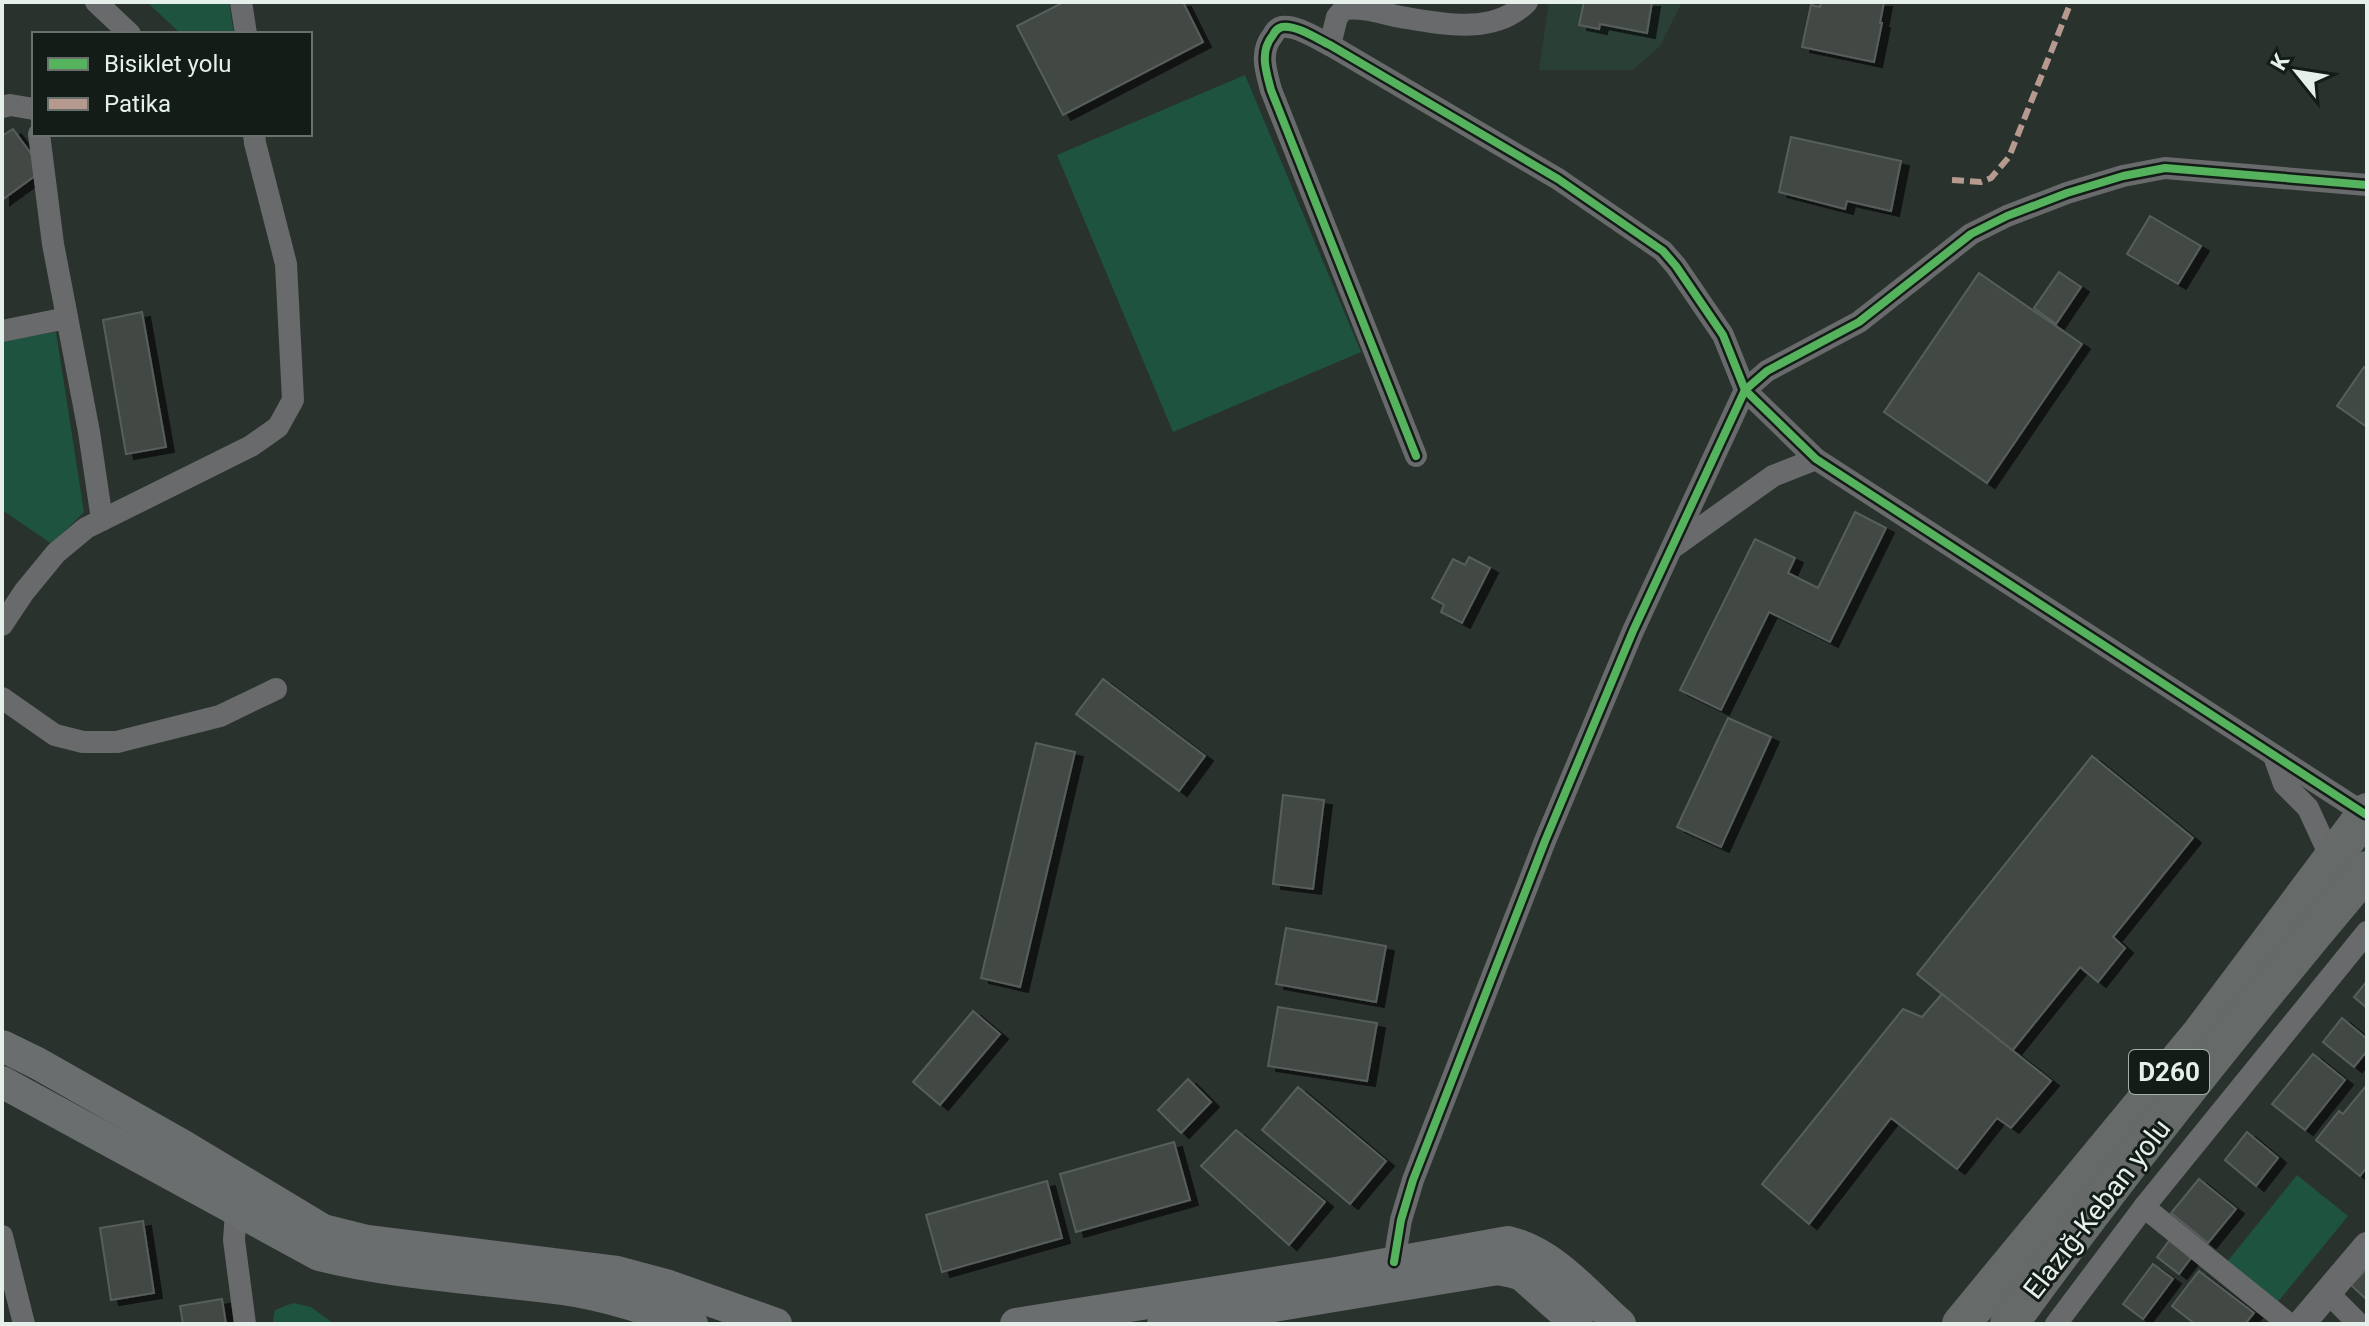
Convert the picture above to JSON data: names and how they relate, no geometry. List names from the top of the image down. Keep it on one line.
{"streets":{"highway":["D260","Elazığ-Keban yolu"]},"legend":["Bisiklet yolu","Patika"],"north":"top left"}
